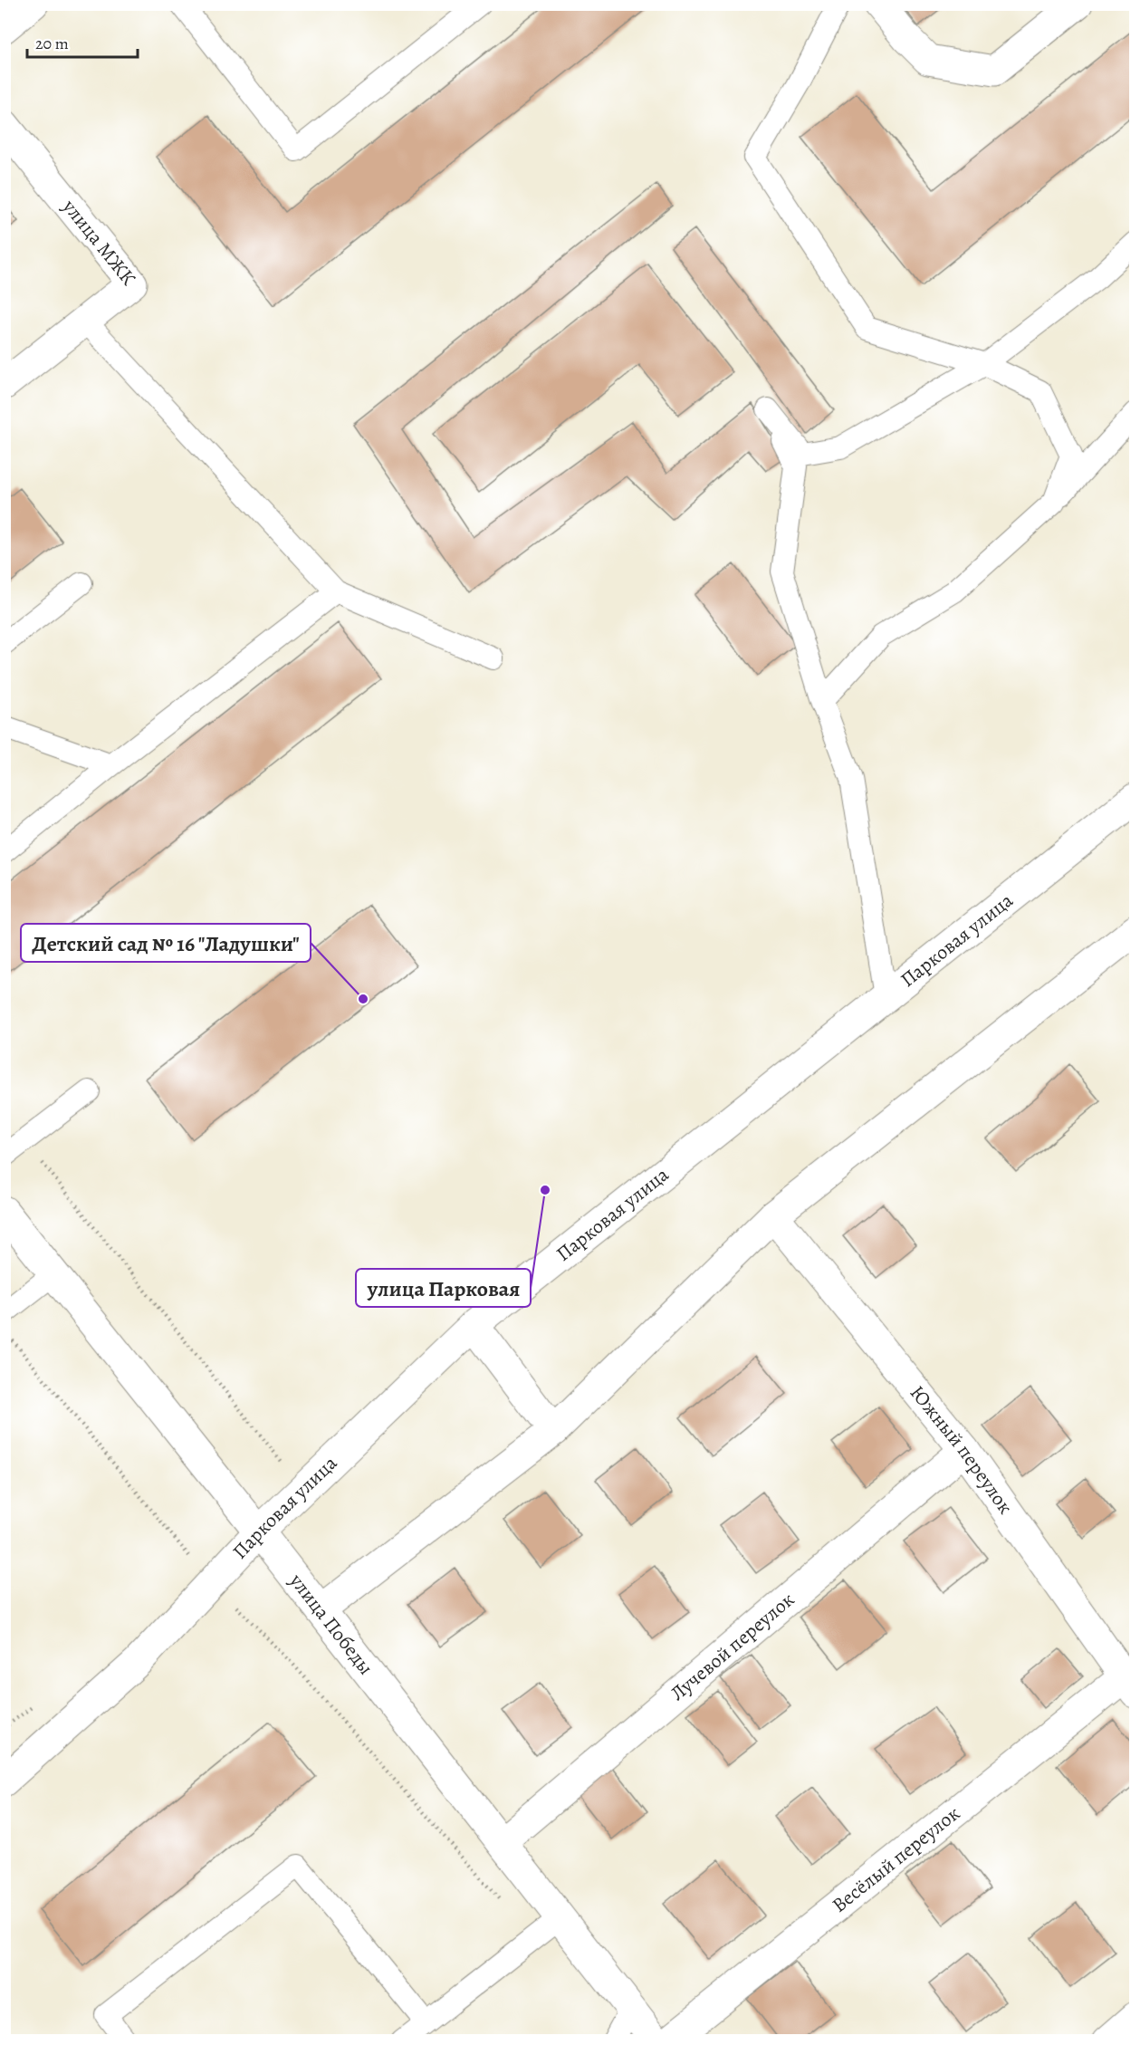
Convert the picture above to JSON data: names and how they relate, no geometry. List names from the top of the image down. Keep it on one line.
{"streets":{"street":["улица МЖК","Парковая улица","Южный переулок","улица Победы","Лучевой переулок","Весёлый переулок"]},"crossings":[["Парковая улица","улица Победы"],["Южный переулок","Лучевой переулок"],["Южный переулок","Весёлый переулок"],["улица Победы","Лучевой переулок"]],"places":["Детский сад № 16 \"Ладушки\"","улица Парковая"],"scale_bar":"20 m"}
